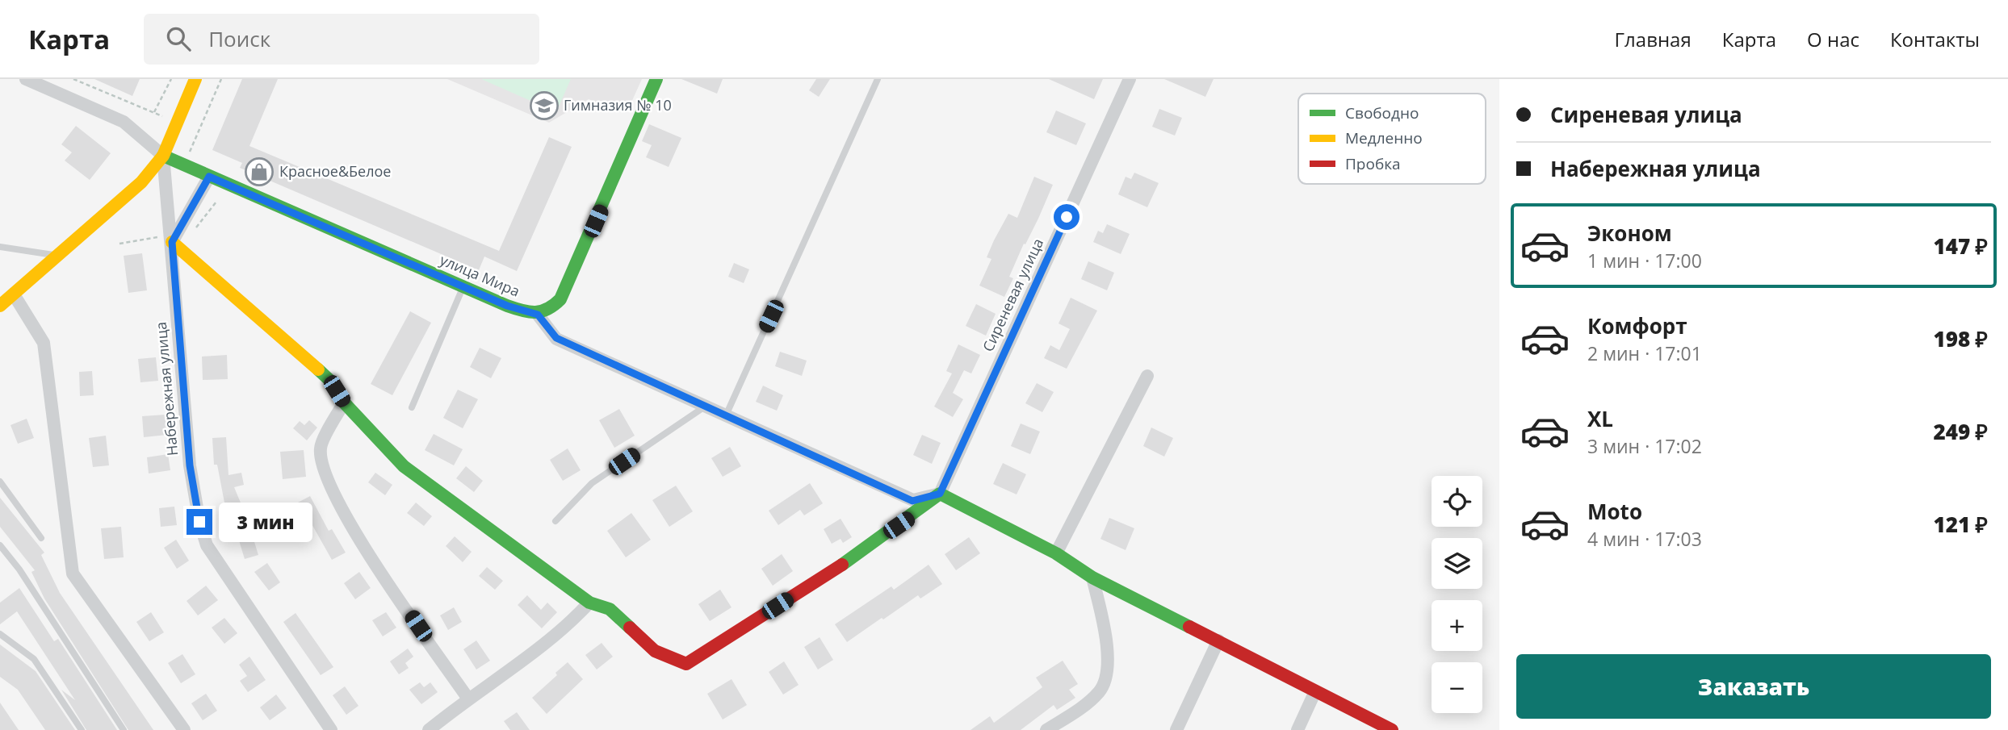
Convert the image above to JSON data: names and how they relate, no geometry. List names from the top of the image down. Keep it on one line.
{"streets":{"street":["улица Мира","Сиреневая улица","Набережная улица"]},"crossings":[["улица Мира","Набережная улица"]],"places":{"school or university":["Гимназия № 10"],"shop":["Красное&Белое"]},"legend":["Свободно","Медленно","Пробка"],"page":{"header":"Карта","search":"Поиск","nav":["Главная","Карта","О нас","Контакты"],"banner":["Сиреневая улица","Набережная улица"],"list":[{"name":"Эконом","note":"1 мин · 17:00","value":"147 ₽"},{"name":"Комфорт","note":"2 мин · 17:01","value":"198 ₽"},{"name":"XL","note":"3 мин · 17:02","value":"249 ₽"},{"name":"Moto","note":"4 мин · 17:03","value":"121 ₽"}],"map_buttons":["+","−"],"bubble":"3 мин","buttons":"Заказать"}}
